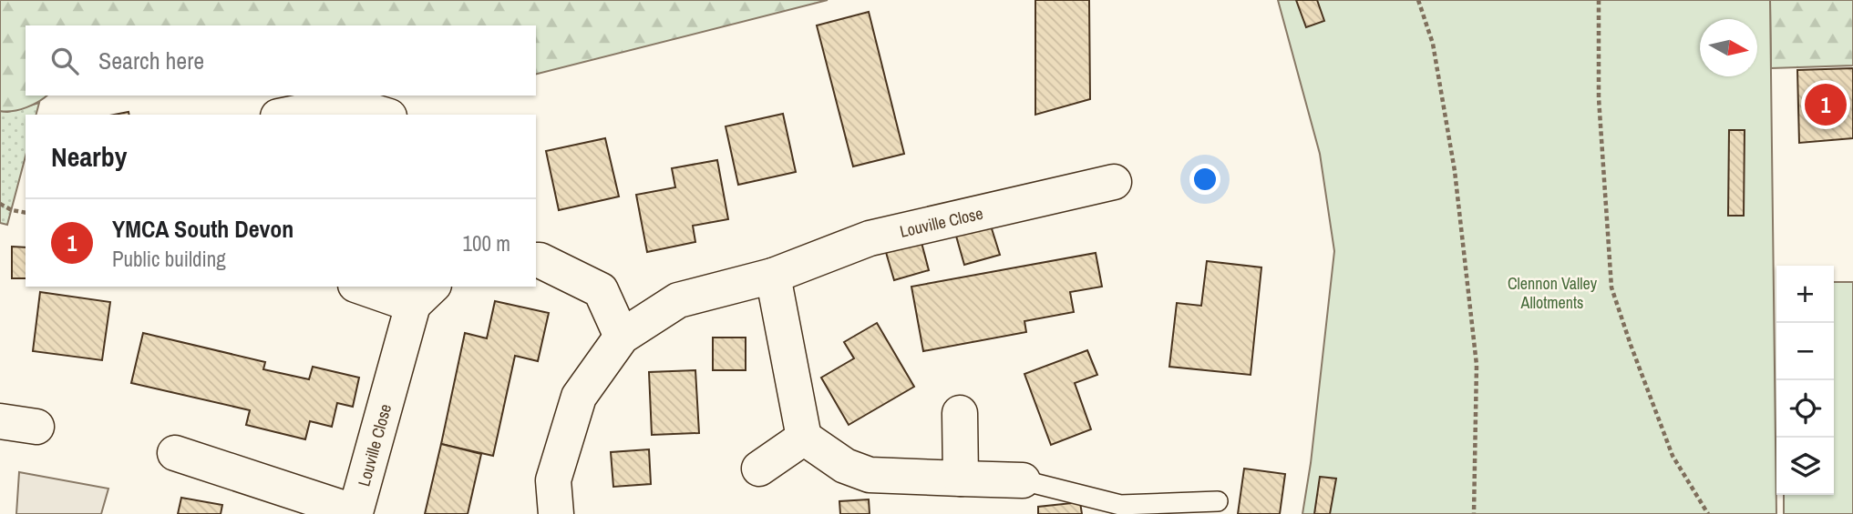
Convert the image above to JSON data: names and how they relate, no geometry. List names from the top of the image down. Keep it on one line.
{"streets":{"street":["Louville Close"]},"parks":["Clennon Valley Allotments"],"north":"right","page":{"search":"Search here","pins":"1","heading":"Nearby","list":[{"mark":"1","name":"YMCA South Devon","note":"Public building","value":"100 m"}],"map_buttons":["+","−"]}}
